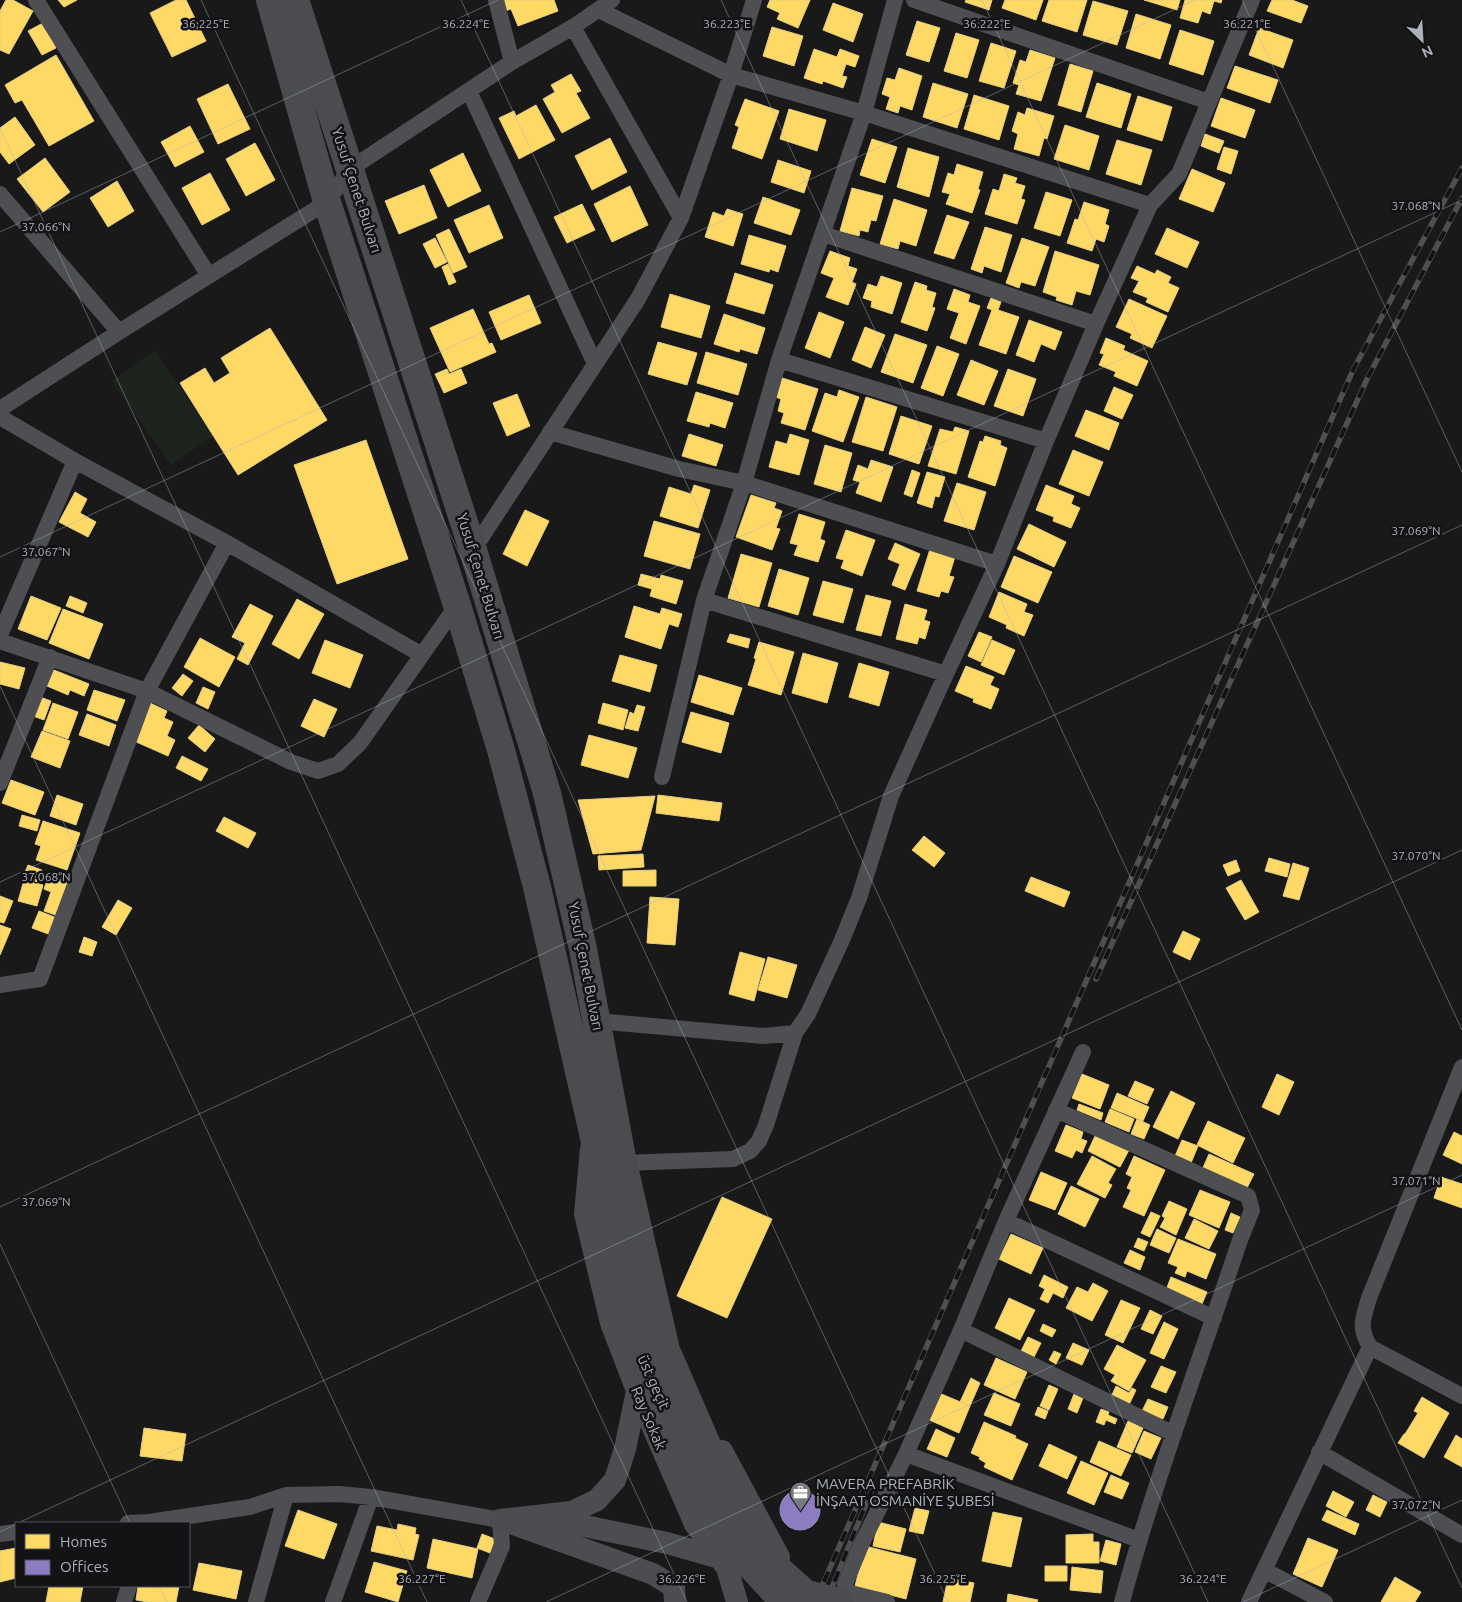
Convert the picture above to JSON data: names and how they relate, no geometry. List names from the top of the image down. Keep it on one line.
{"streets":{"highway":["Yusuf Çenet Bulvarı","üst geçit"],"street":["Ray Sokak"]},"crossings":[["Yusuf Çenet Bulvarı","üst geçit"],["Yusuf Çenet Bulvarı","Ray Sokak"],["üst geçit","Ray Sokak"]],"places":{"office":["MAVERA PREFABRİK İNŞAAT OSMANİYE ŞUBESİ"]},"legend":["Homes","Offices"],"north":"bottom right","coordinates":["36.225°E","36.224°E","36.223°E","36.222°E","36.221°E","37.068°N","37.066°N","37.069°N","37.067°N","37.070°N","37.071°N","37.072°N","36.227°E","36.226°E"]}
